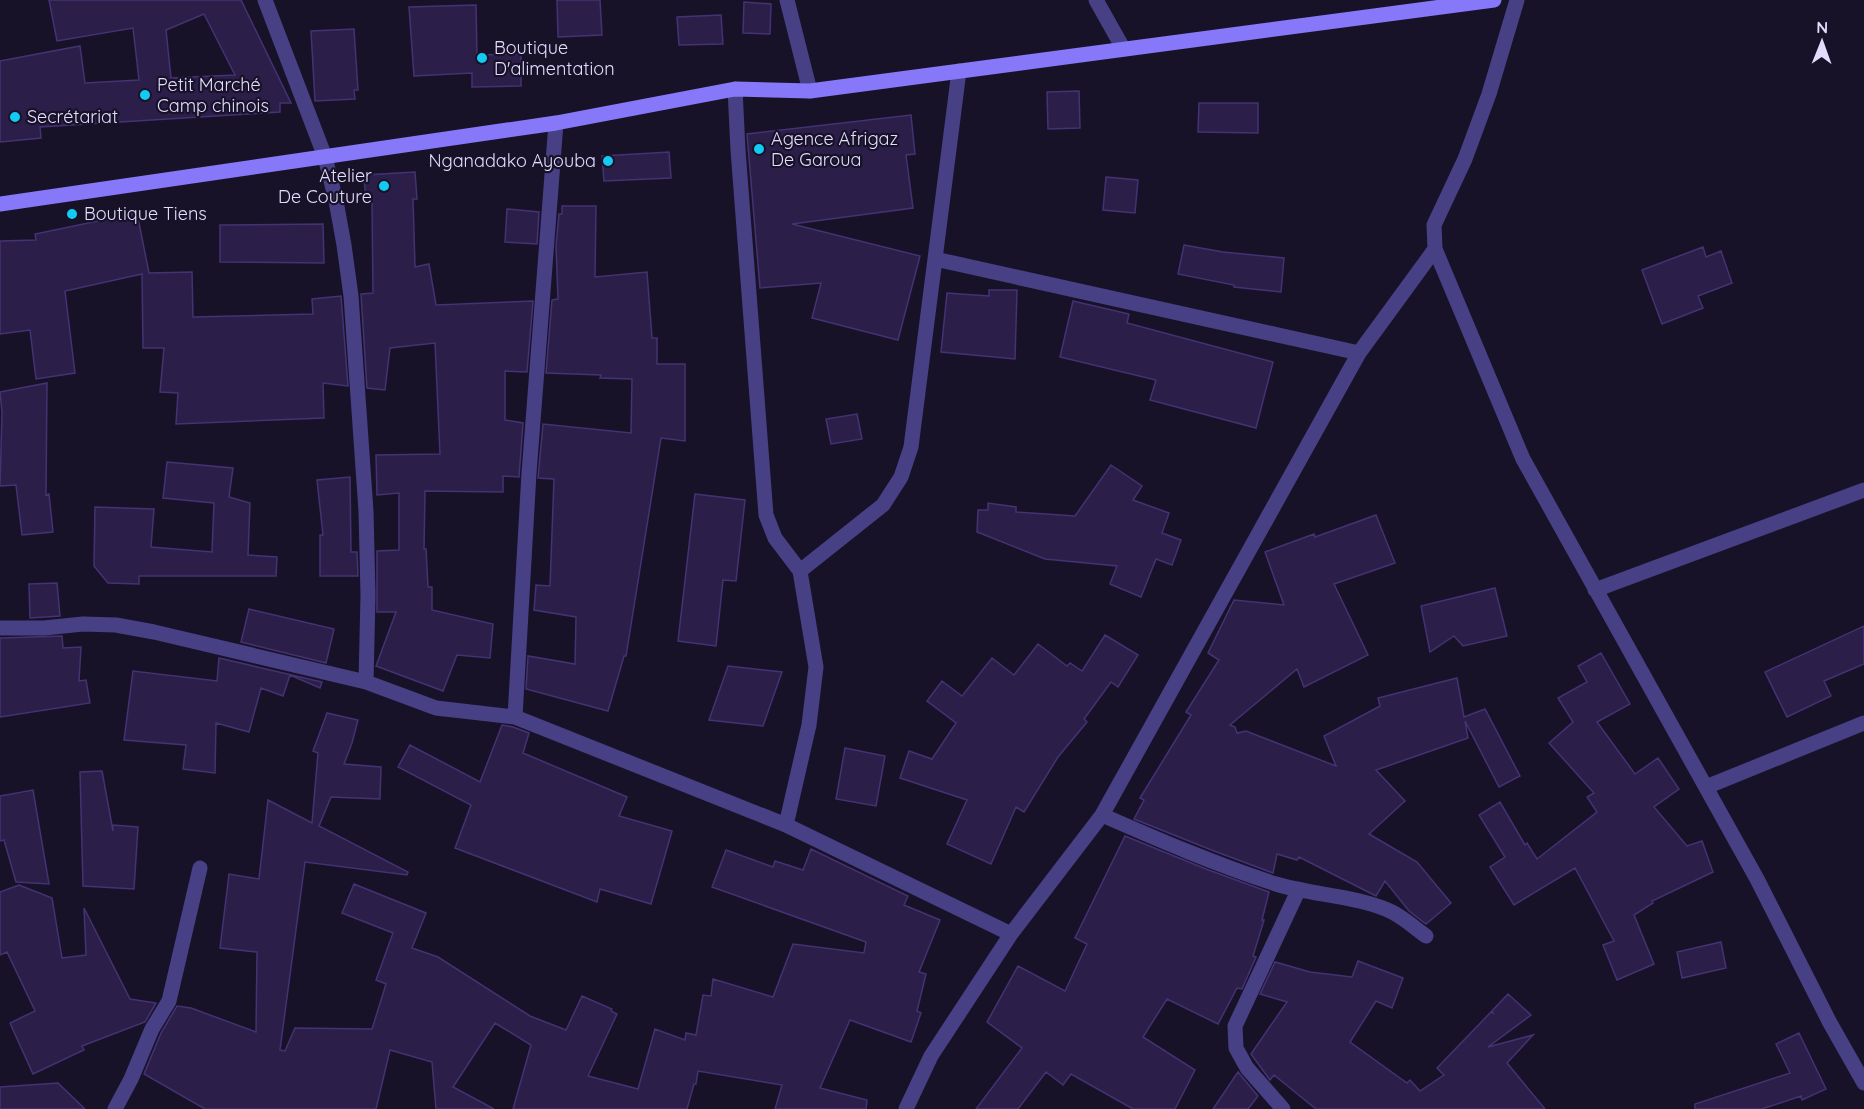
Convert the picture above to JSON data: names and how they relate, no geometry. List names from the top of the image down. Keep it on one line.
{"places":["Boutique D'alimentation","Petit Marché Camp chinois","Secrétariat","Agence Afrigaz De Garoua","Nganadako Ayouba","Atelier De Couture","Boutique Tiens"],"north":"top"}
